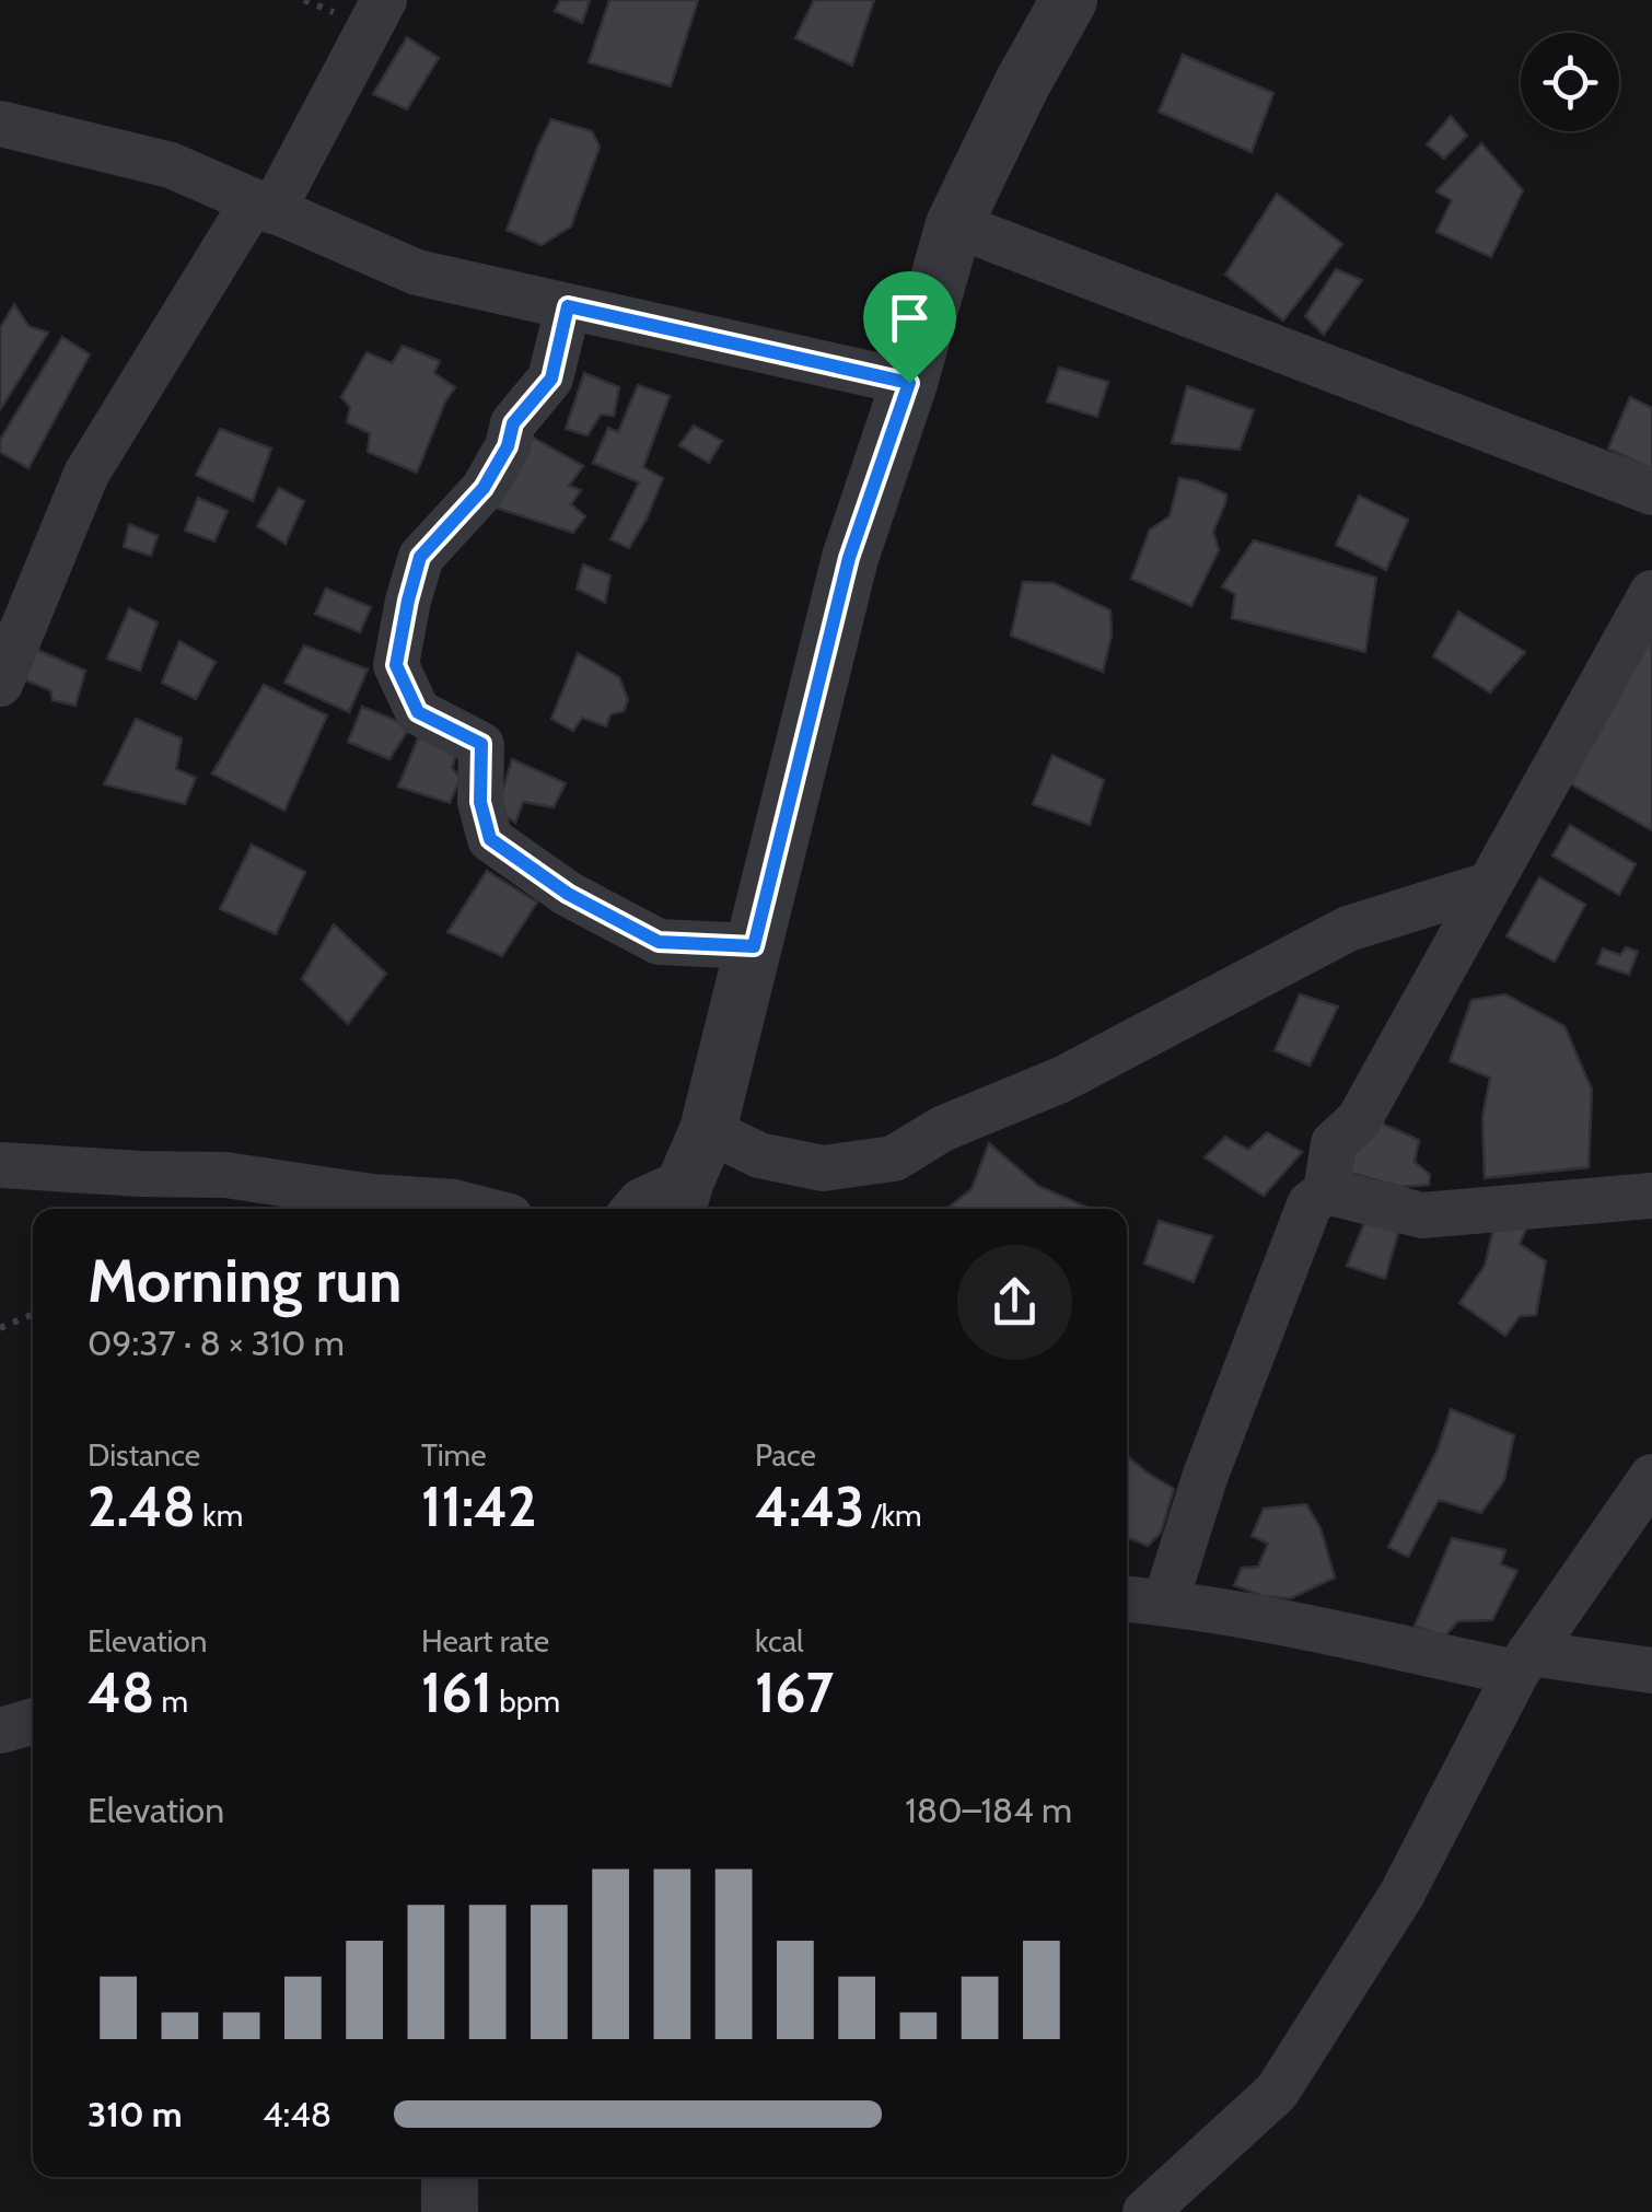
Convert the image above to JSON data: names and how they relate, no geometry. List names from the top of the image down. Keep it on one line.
{"page":{"heading":["Morning run","09:37 · 8 × 310 m"],"stats":[["Distance","2.48 km"],["Time","11:42"],["Pace","4:43 /km"],["Elevation","48 m"],["Heart rate","161 bpm"],["kcal","167"]],"chart":["Elevation","180–184 m"],"list":[{"name":"310 m","note":"4:48"}]}}
